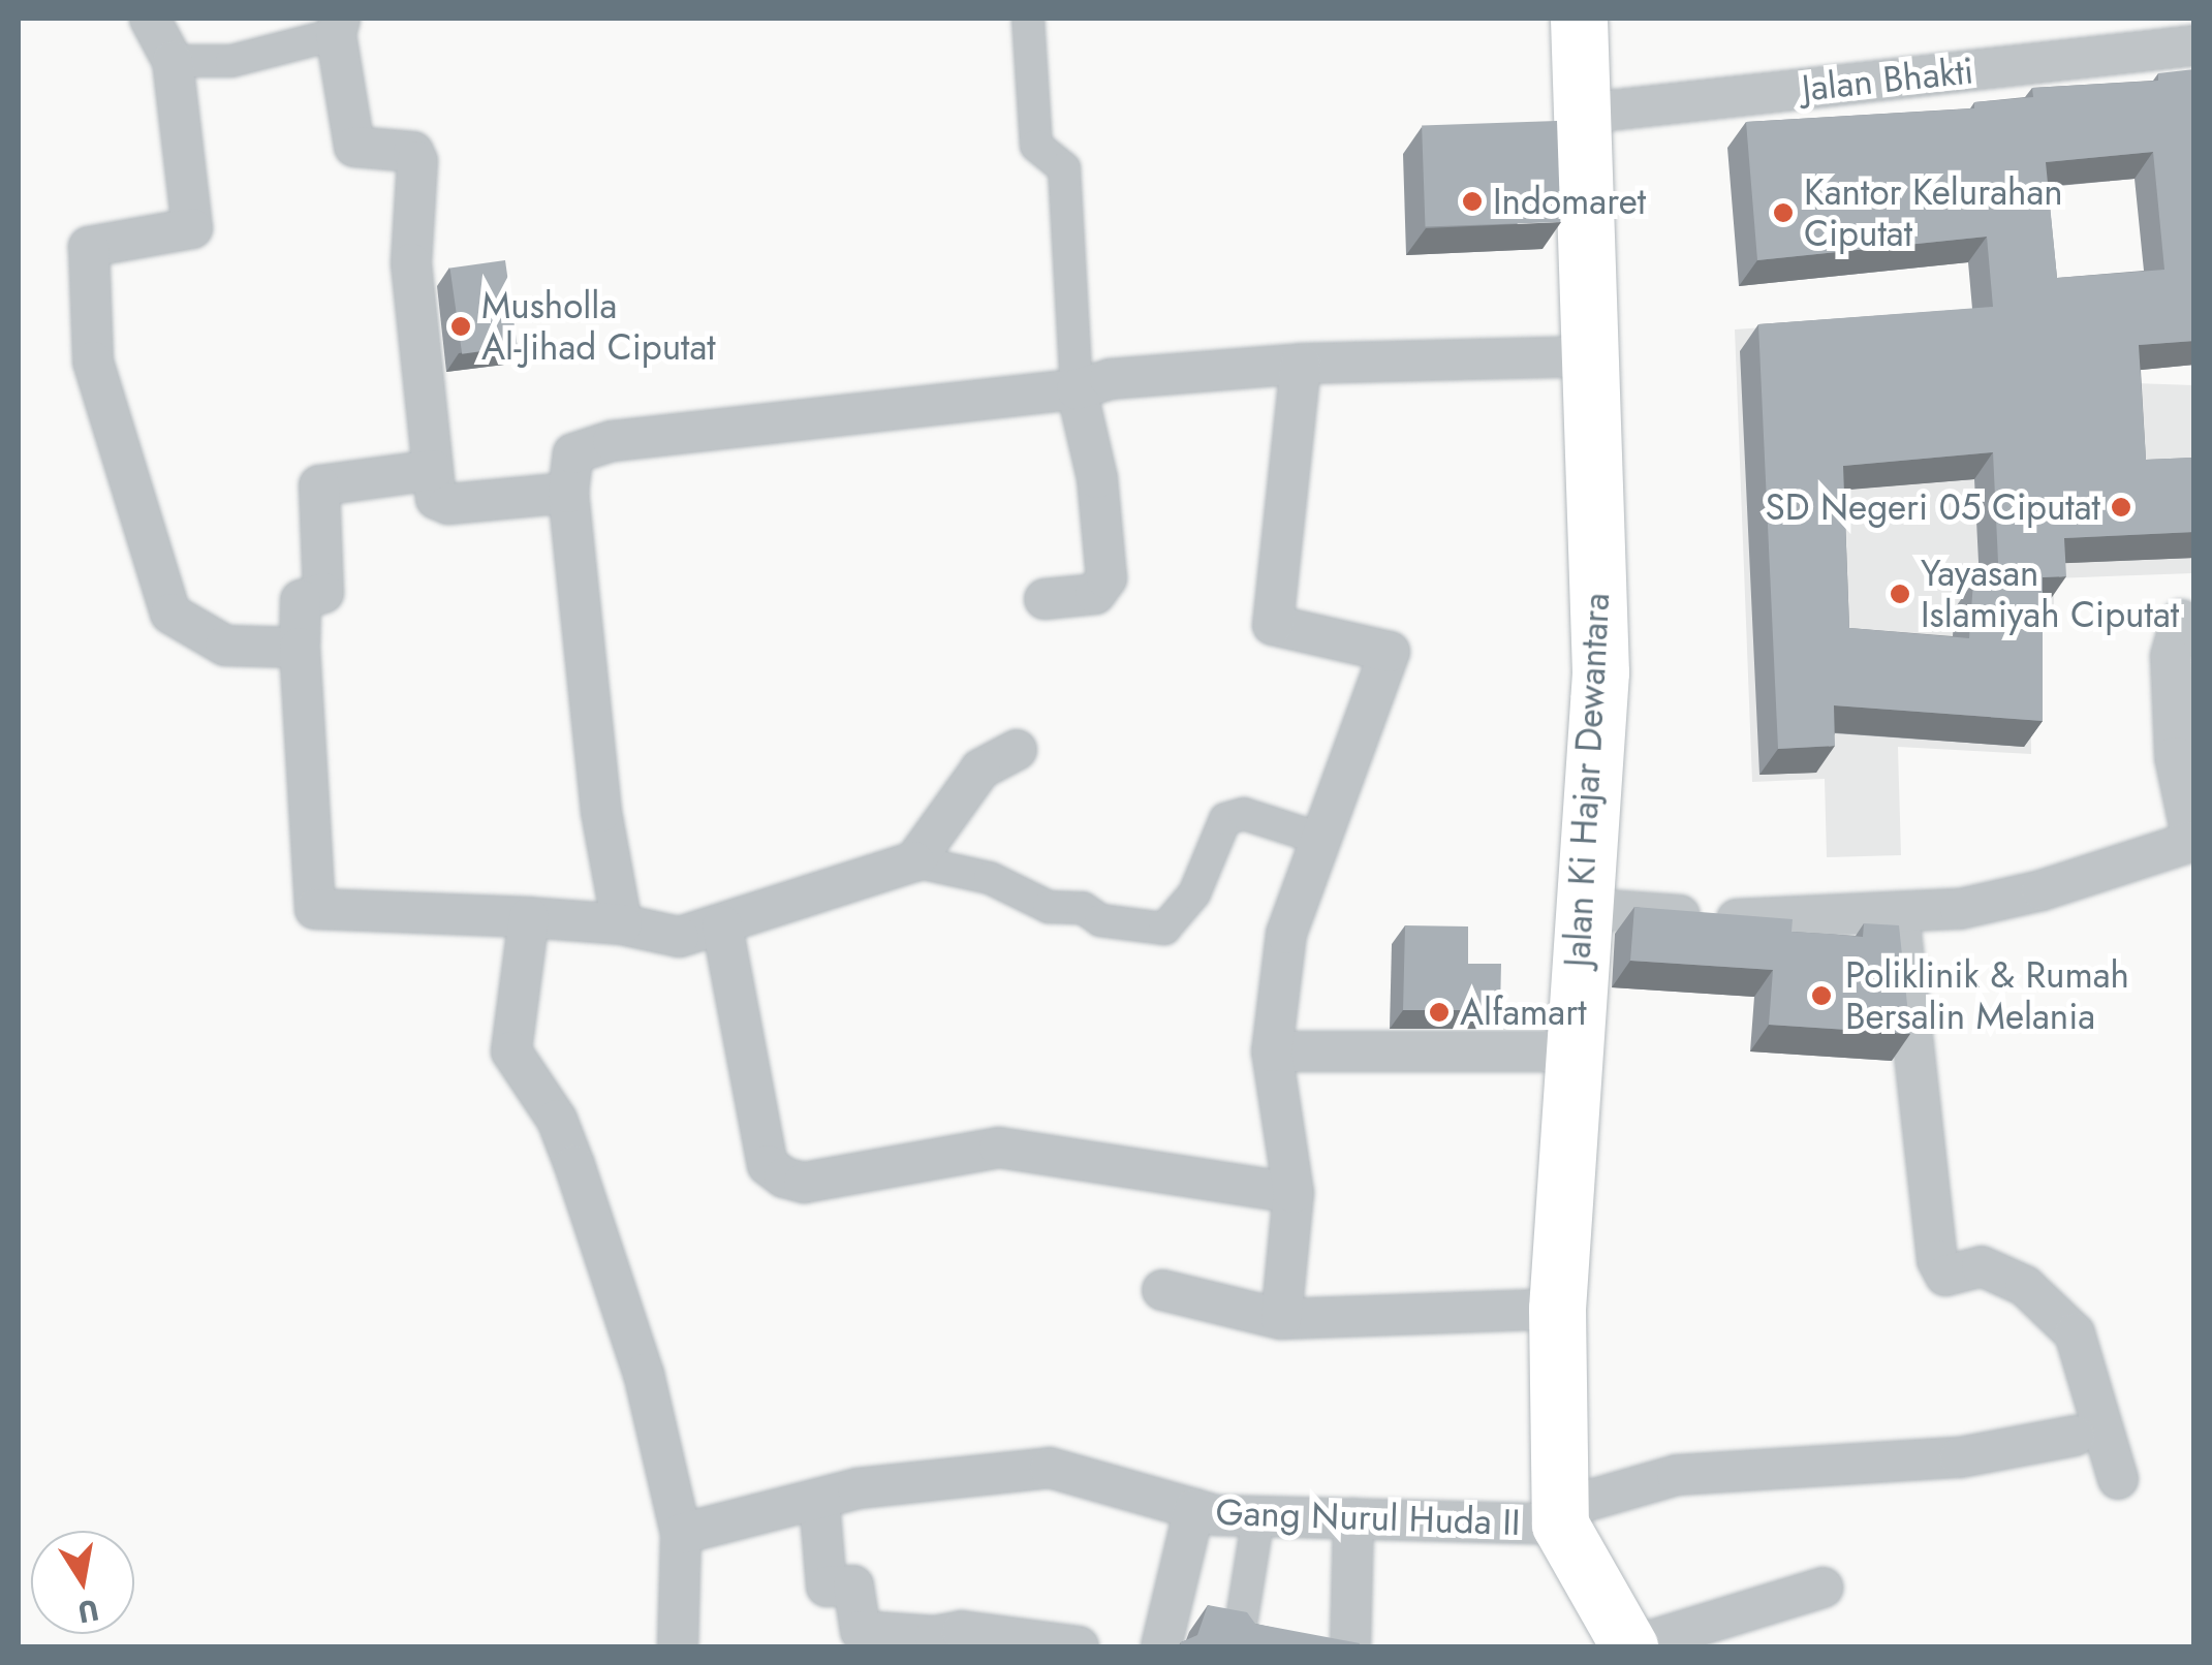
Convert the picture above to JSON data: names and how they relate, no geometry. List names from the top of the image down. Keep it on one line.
{"streets":{"main road":["Jalan Ki Hajar Dewantara"],"street":["Jalan Bhakti","Gang Nurul Huda II"]},"crossings":[["Jalan Bhakti","Jalan Ki Hajar Dewantara"],["Jalan Ki Hajar Dewantara","Gang Nurul Huda II"]],"places":["Indomaret","Kantor Kelurahan Ciputat","Musholla Al-Jihad Ciputat","SD Negeri 05 Ciputat","Yayasan Islamiyah Ciputat","Poliklinik & Rumah Bersalin Melania","Alfamart"],"north":"bottom"}
